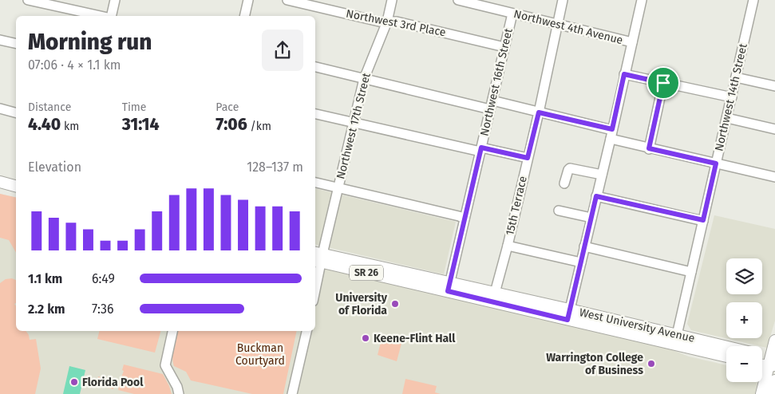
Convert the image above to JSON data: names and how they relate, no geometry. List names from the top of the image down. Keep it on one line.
{"streets":{"main road":["SR 26","West University Avenue"],"street":["Northwest 3rd Place","Northwest 4th Avenue","Northwest 16th Street","Northwest 14th Street","Northwest 17th Street","15th Terrace"]},"crossings":[["Northwest 3rd Place","Northwest 16th Street"],["Northwest 3rd Place","Northwest 17th Street"],["Northwest 4th Avenue","Northwest 16th Street"],["Northwest 4th Avenue","15th Terrace"],["Northwest 16th Street","West University Avenue"],["Northwest 14th Street","West University Avenue"],["Northwest 17th Street","West University Avenue"],["15th Terrace","West University Avenue"]],"parks":["Buckman Courtyard"],"places":["University of Florida","Keene-Flint Hall","Warrington College of Business","Florida Pool"],"page":{"heading":["Morning run","07:06 · 4 × 1.1 km"],"stats":[["Distance","4.40 km"],["Time","31:14"],["Pace","7:06 /km"]],"chart":["Elevation","128–137 m"],"map_buttons":["+","−"],"list":[{"name":"1.1 km","note":"6:49"},{"name":"2.2 km","note":"7:36"}]}}
